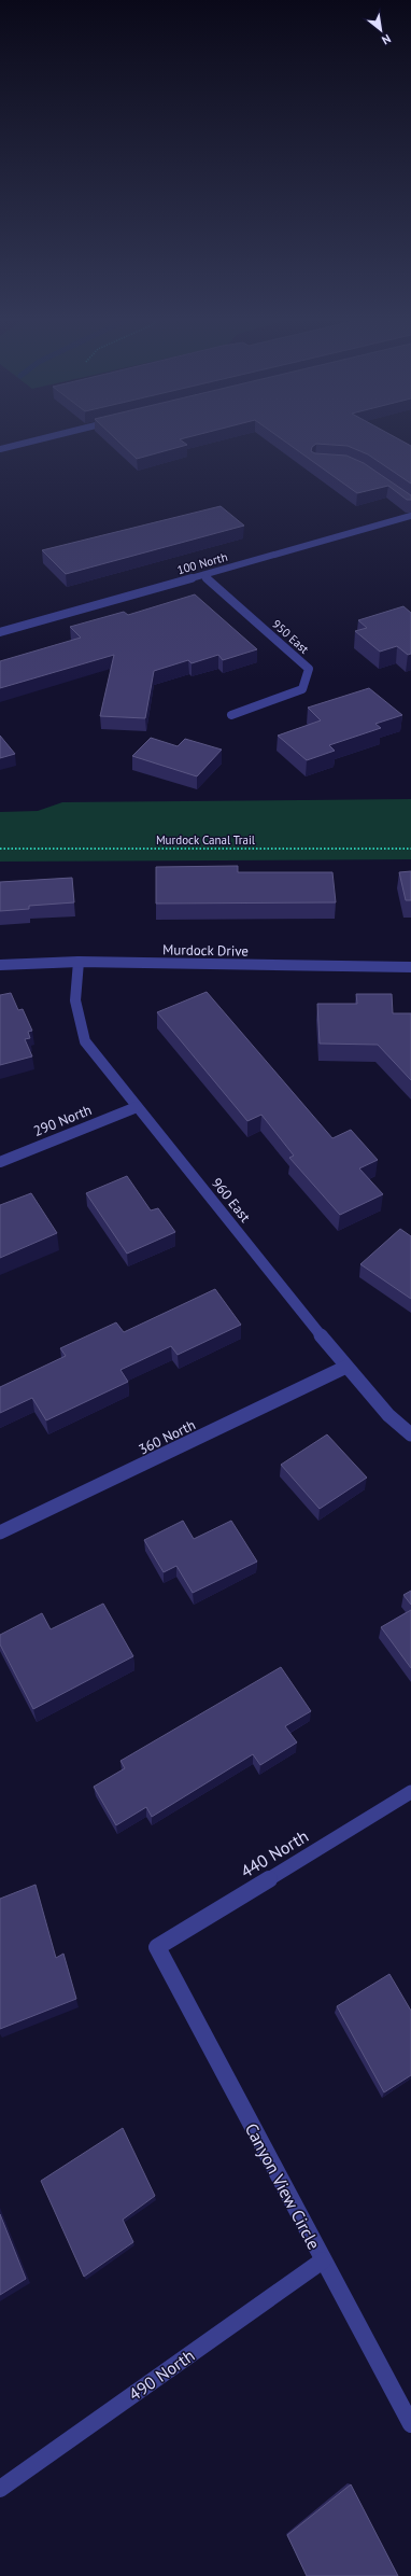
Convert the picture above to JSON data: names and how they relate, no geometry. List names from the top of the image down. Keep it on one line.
{"streets":{"street":["100 North","950 East","Murdock Drive","290 North","960 East","360 North","440 North","Canyon View Circle","490 North"],"path":["Murdock Canal Trail"]},"crossings":[["100 North","950 East"],["Murdock Drive","960 East"],["290 North","960 East"],["960 East","360 North"],["440 North","Canyon View Circle"],["Canyon View Circle","490 North"]],"north":"bottom right"}
